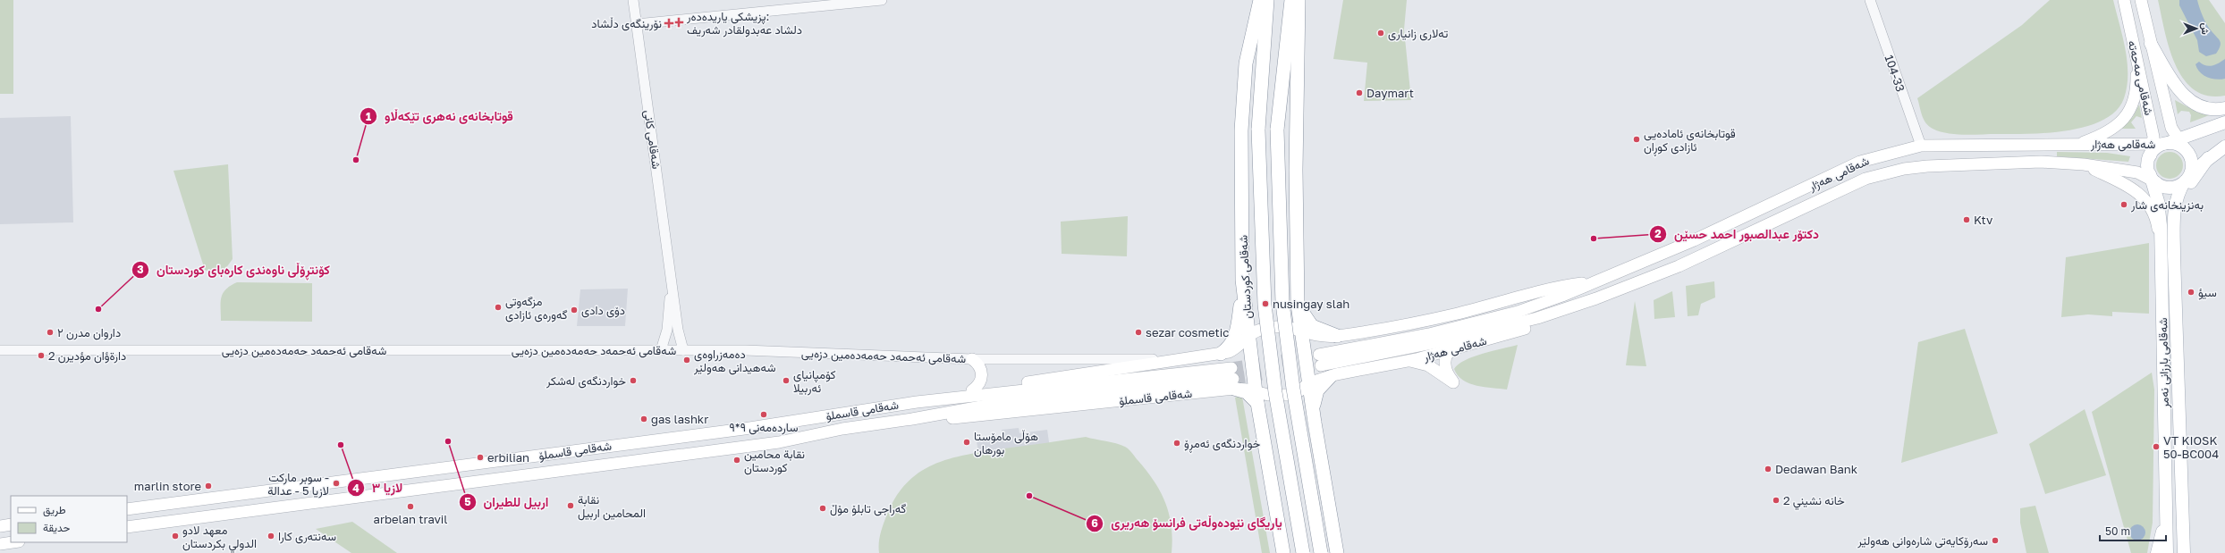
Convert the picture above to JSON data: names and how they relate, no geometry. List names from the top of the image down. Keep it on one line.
{"streets":{"highway":["شەقامی کوردستان"],"main road":["شەقامی مەحەتە","شەقامی هەژار","شەقامی بارزانی نەمر","شەقامی قاسملۆ"],"street":["104-33","شەقامی کانی","شەقامی ئەحمەد حەمەدەمین دزەیی"]},"crossings":[["104-33","شەقامی هەژار"],["شەقامی مەحەتە","شەقامی هەژار"],["شەقامی مەحەتە","شەقامی بارزانی نەمر"],["شەقامی کانی","شەقامی ئەحمەد حەمەدەمین دزەیی"],["شەقامی هەژار","شەقامی بارزانی نەمر"],["شەقامی هەژار","شەقامی قاسملۆ"],["شەقامی کوردستان","شەقامی قاسملۆ"],["شەقامی ئەحمەد حەمەدەمین دزەیی","شەقامی قاسملۆ"]],"places":{"health":["پزیشکی یاریدەدەر: دلشاد عەبدولقادر شەریف","نۆرینگەی دڵشاد"],"other":["تەلاری زانیاری","Daymart","قوتابخانەی ئامادەیی ئازادی کوڕان","قوتابخانه‌ی نه‌هری تێكه‌ڵاو","بەنزینخانەی شار","Ktv","دکتۆر عبدالصبور احمد حسێن","سيؤ","nusingay slah","مزگەوتی گەورەی ئازادی","کۆنتڕۆڵی ناوەندی کارەبای کوردستان","دۆى دادى","داروان مدرن ٢","sezar cosmetic","دارةؤان مؤديرن 2","دەمەزراوەی شەهیدانی هەولێر","خواردنگەی لەشکر","کۆمپانیای ئەربیلا","ساردەمەنی ٩*٩","gas lashkr","اربيل للطيران","هۆڵی مامۆستا بورهان","خواردنگەی ئەمڕۆ","لازیا ٣","VT KIOSK 50-BC004","erbilian","نقابة محامين كوردستان","Dedawan Bank","سوبر ماركت - لازيا 5 - عدالة","marlin store","یاریگای نێودەوڵەتی فرانسۆ هەریری","خانه نشيني 2","نقابة المحامين اربيل","arbelan travil","گەراجی تابلۆ مۆڵ","معهد لادو الدولي بكردستان","سەنتەری کارا","سەرۆکایەتی شارەوانی هەولێر"]},"legend":["طريق","حديقة"],"scale_bar":"50 m","north":"right"}
